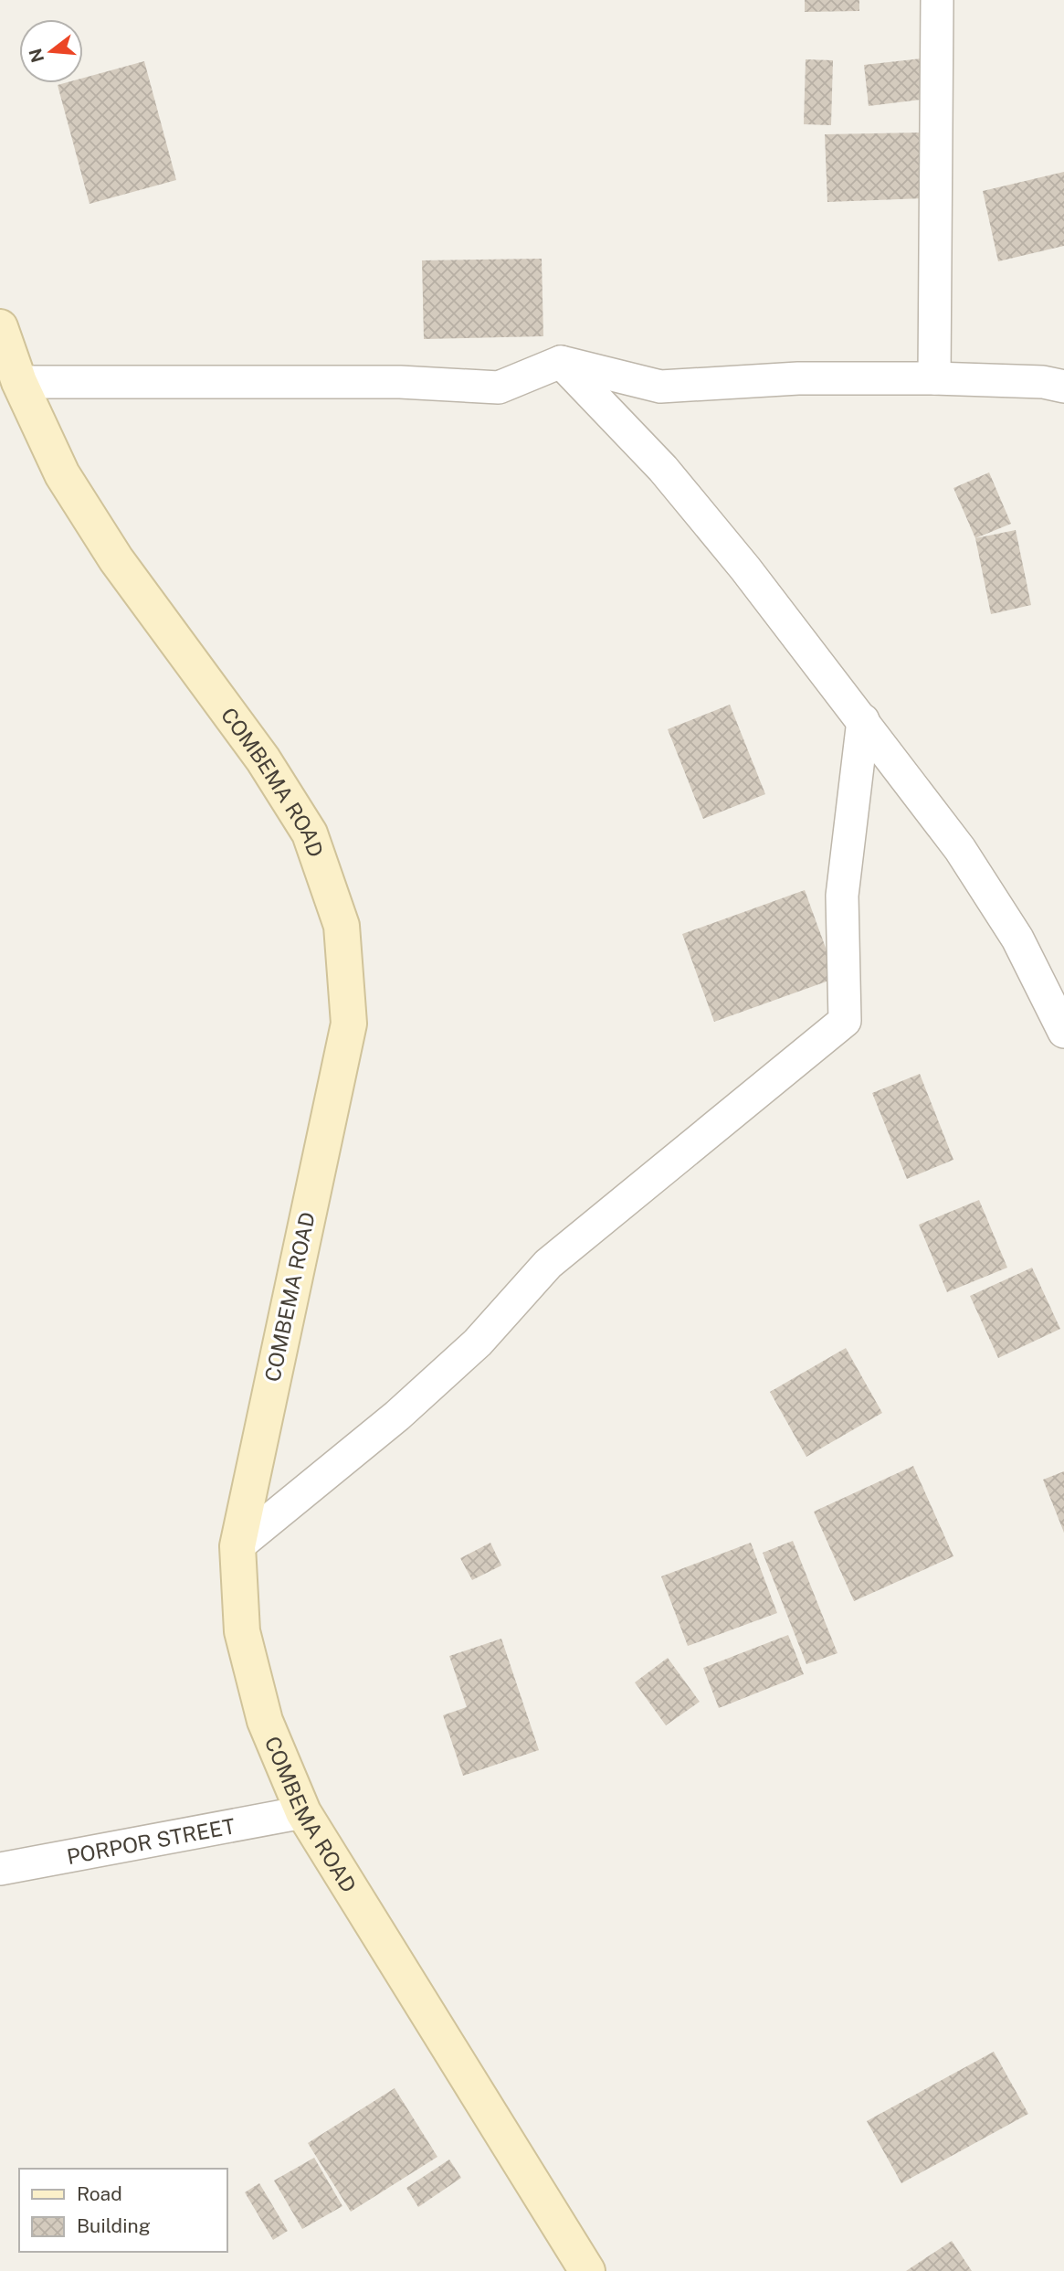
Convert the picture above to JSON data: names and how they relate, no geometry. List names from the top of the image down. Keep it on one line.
{"streets":{"street":["COMBEMA ROAD","PORPOR STREET"]},"crossings":[["COMBEMA ROAD","PORPOR STREET"]],"legend":["Road","Building"],"north":"left"}
